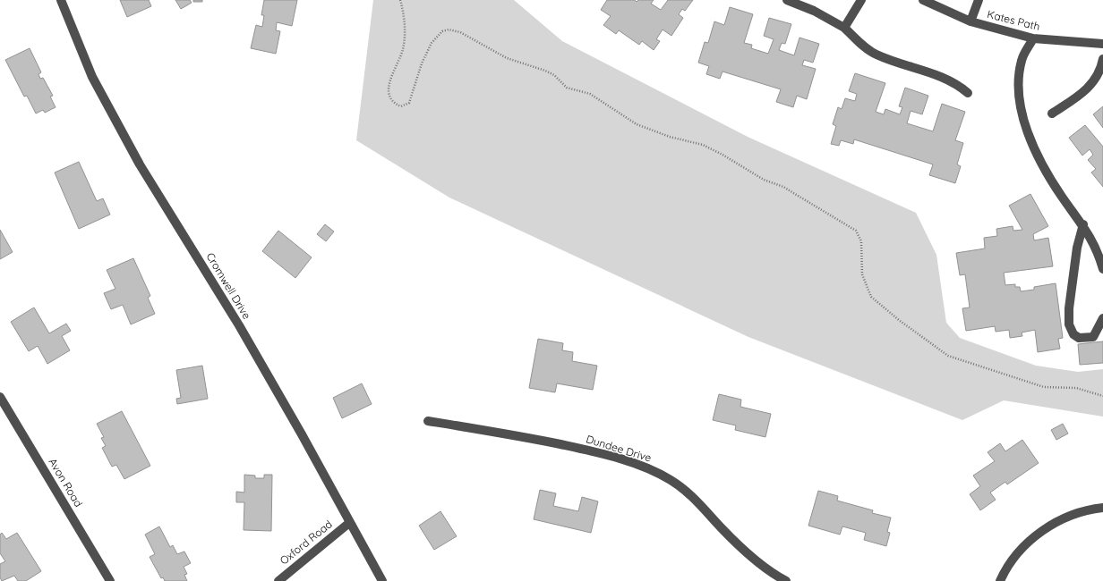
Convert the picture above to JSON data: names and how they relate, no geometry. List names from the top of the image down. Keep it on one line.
{"streets":{"street":["Kates Path","Cromwell Drive","Dundee Drive","Avon Road","Oxford Road"]},"crossings":[["Cromwell Drive","Oxford Road"]]}
